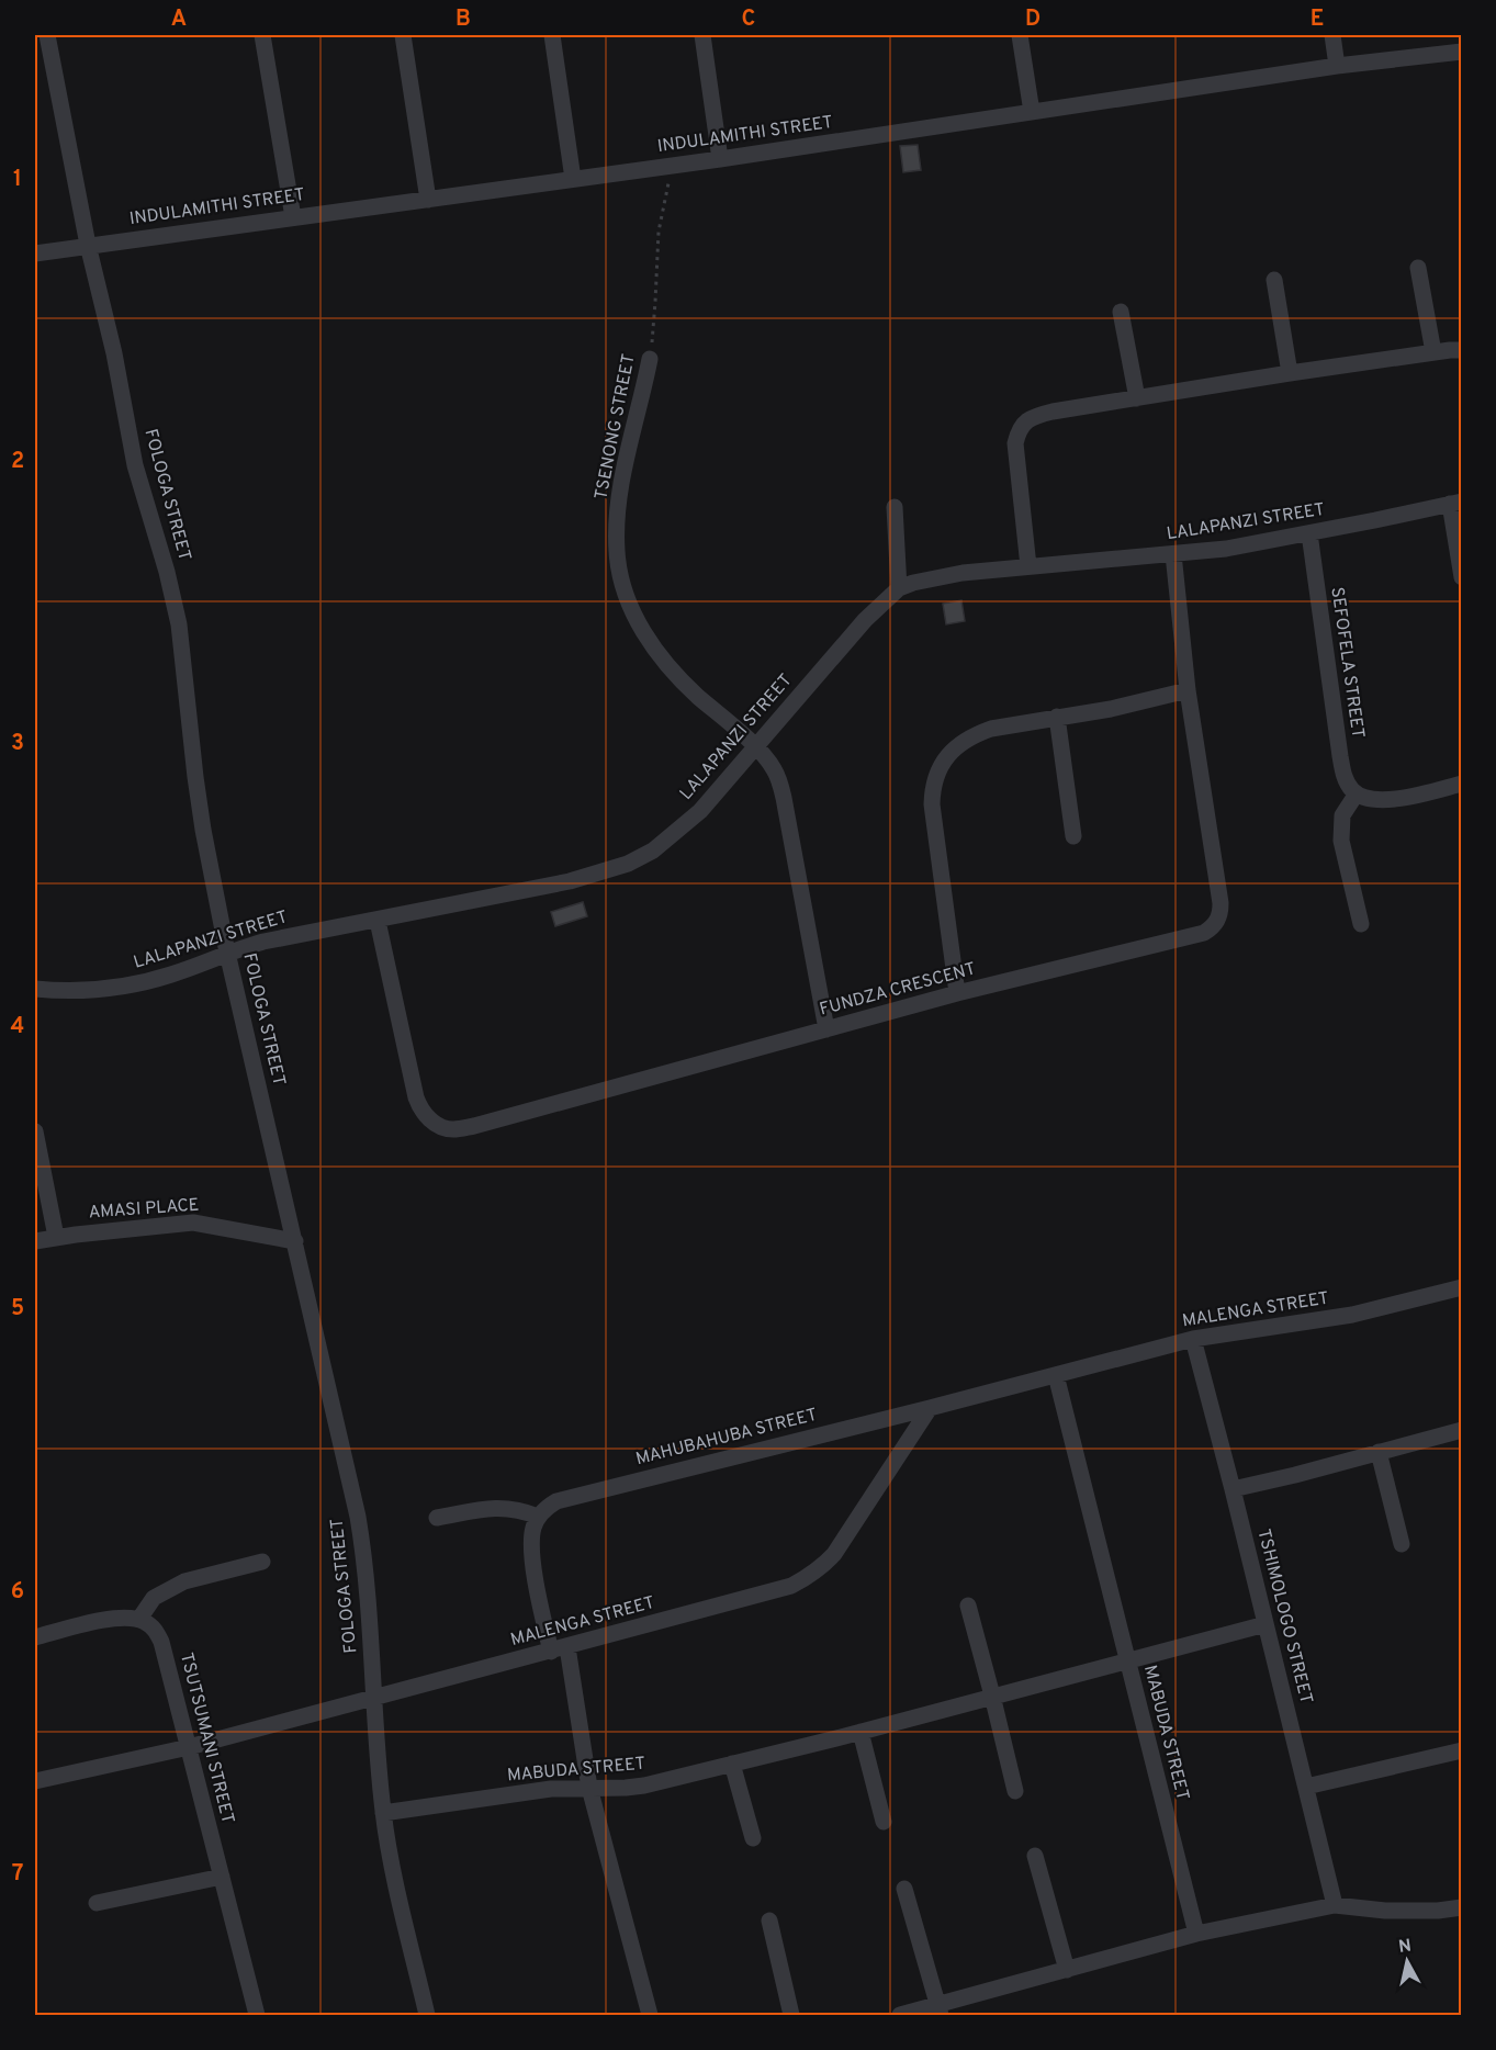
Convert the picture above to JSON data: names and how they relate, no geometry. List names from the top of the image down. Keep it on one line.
{"streets":{"street":["INDULAMITHI STREET","TSENONG STREET","FOLOGA STREET","LALAPANZI STREET","SEFOFELA STREET","FUNDZA CRESCENT","AMASI PLACE","MALENGA STREET","MAHUBAHUBA STREET","TSHIMOLOGO STREET","MABUDA STREET","TSUTSUMANI STREET"]},"crossings":[["INDULAMITHI STREET","TSENONG STREET"],["INDULAMITHI STREET","FOLOGA STREET"],["TSENONG STREET","LALAPANZI STREET"],["TSENONG STREET","FUNDZA CRESCENT"],["FOLOGA STREET","LALAPANZI STREET"],["FOLOGA STREET","AMASI PLACE"],["FOLOGA STREET","MALENGA STREET"],["FOLOGA STREET","MABUDA STREET"],["LALAPANZI STREET","SEFOFELA STREET"],["LALAPANZI STREET","FUNDZA CRESCENT"],["MALENGA STREET","MAHUBAHUBA STREET"],["MALENGA STREET","TSHIMOLOGO STREET"],["MALENGA STREET","MABUDA STREET"],["MALENGA STREET","TSUTSUMANI STREET"],["TSHIMOLOGO STREET","MABUDA STREET"]],"north":"top","grid":{"columns":["A","B","C","D","E"],"rows":["1","2","3","4","5","6","7"]}}
